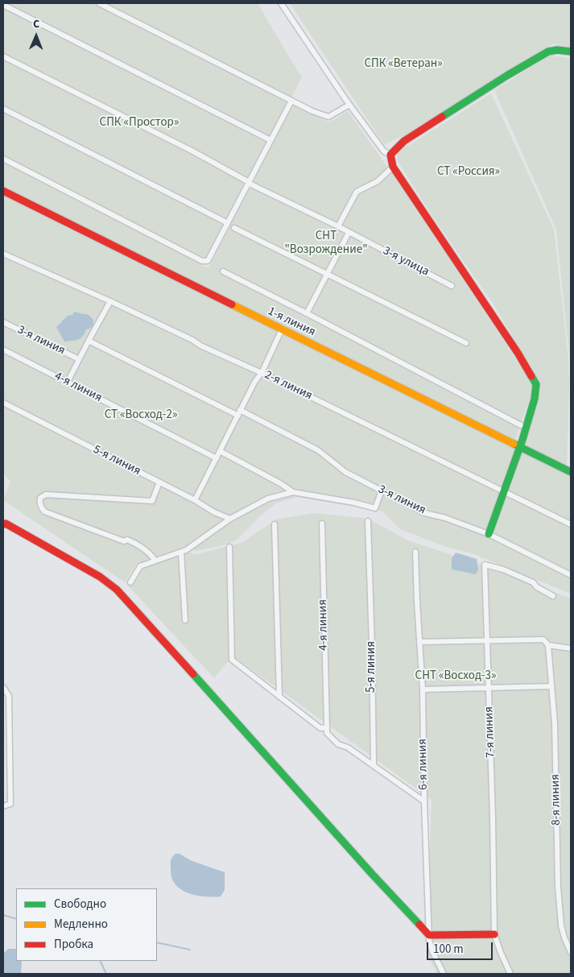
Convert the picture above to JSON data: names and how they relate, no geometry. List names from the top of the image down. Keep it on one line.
{"streets":{"street":["3-я улица","1-я линия","3-я линия","2-я линия","4-я линия","5-я линия","7-я линия","6-я линия","8-я линия"]},"parks":["СПК «Ветеран»","СПК «Простор»","СТ «Россия»","СНТ \"Возрождение\"","СТ «Восход-2»","СНТ «Восход-3»"],"legend":["Свободно","Медленно","Пробка"],"scale_bar":"100 m","north":"top"}
